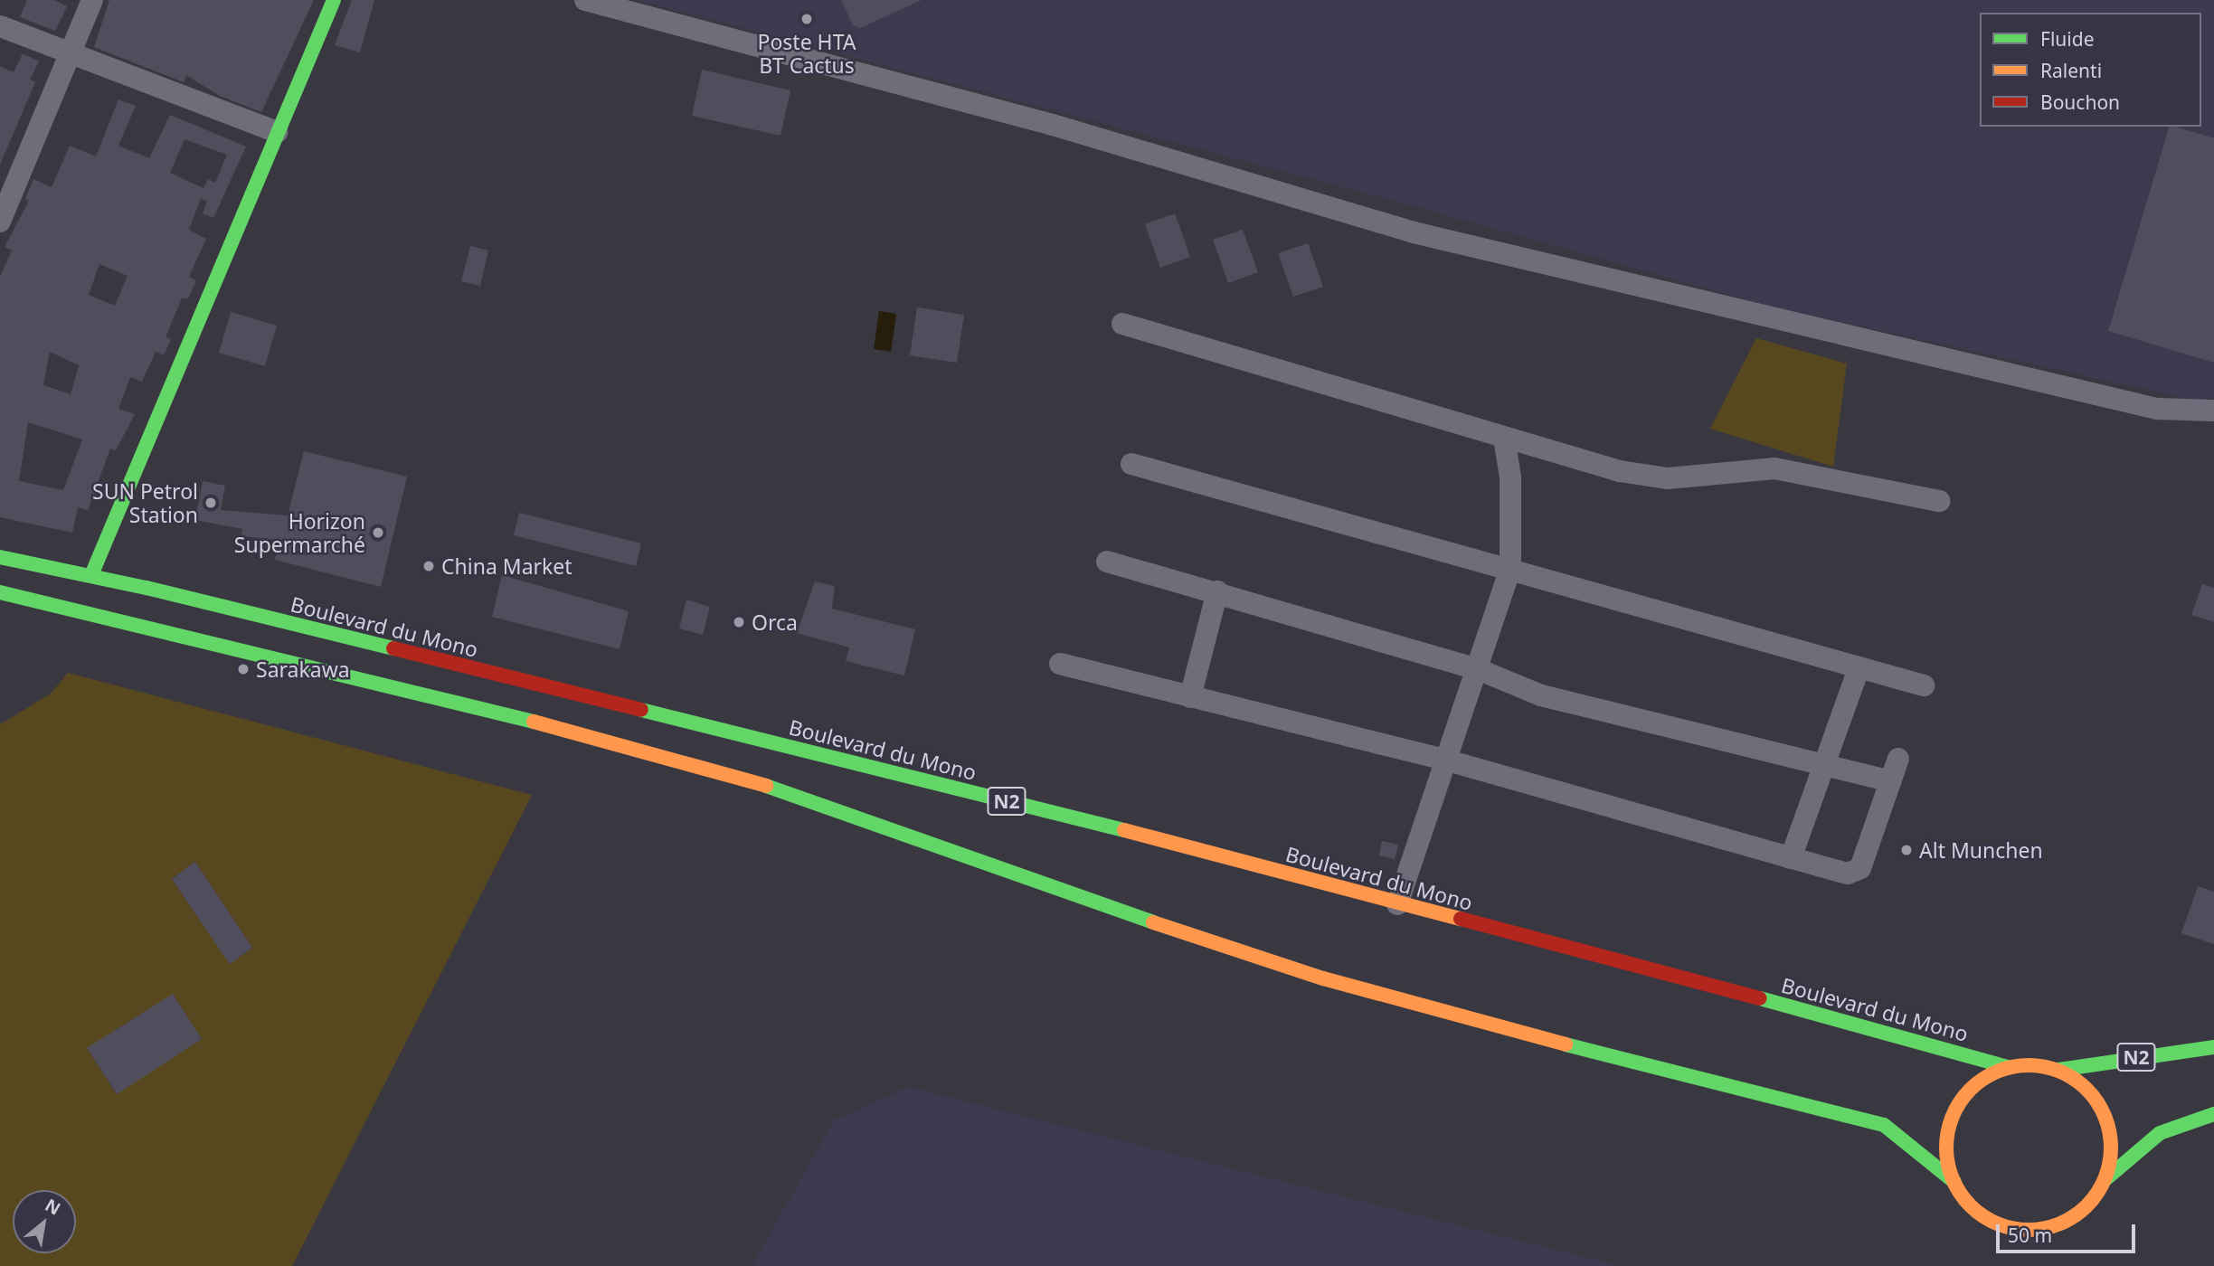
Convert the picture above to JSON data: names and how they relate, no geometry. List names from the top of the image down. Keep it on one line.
{"streets":{"main road":["Boulevard du Mono","N2"]},"crossings":[["Boulevard du Mono","N2"]],"places":["Poste HTA BT Cactus","SUN Petrol Station","Horizon Supermarché","China Market","Orca","Sarakawa","Alt Munchen"],"legend":["Fluide","Ralenti","Bouchon"],"scale_bar":"50 m","north":"top right"}
